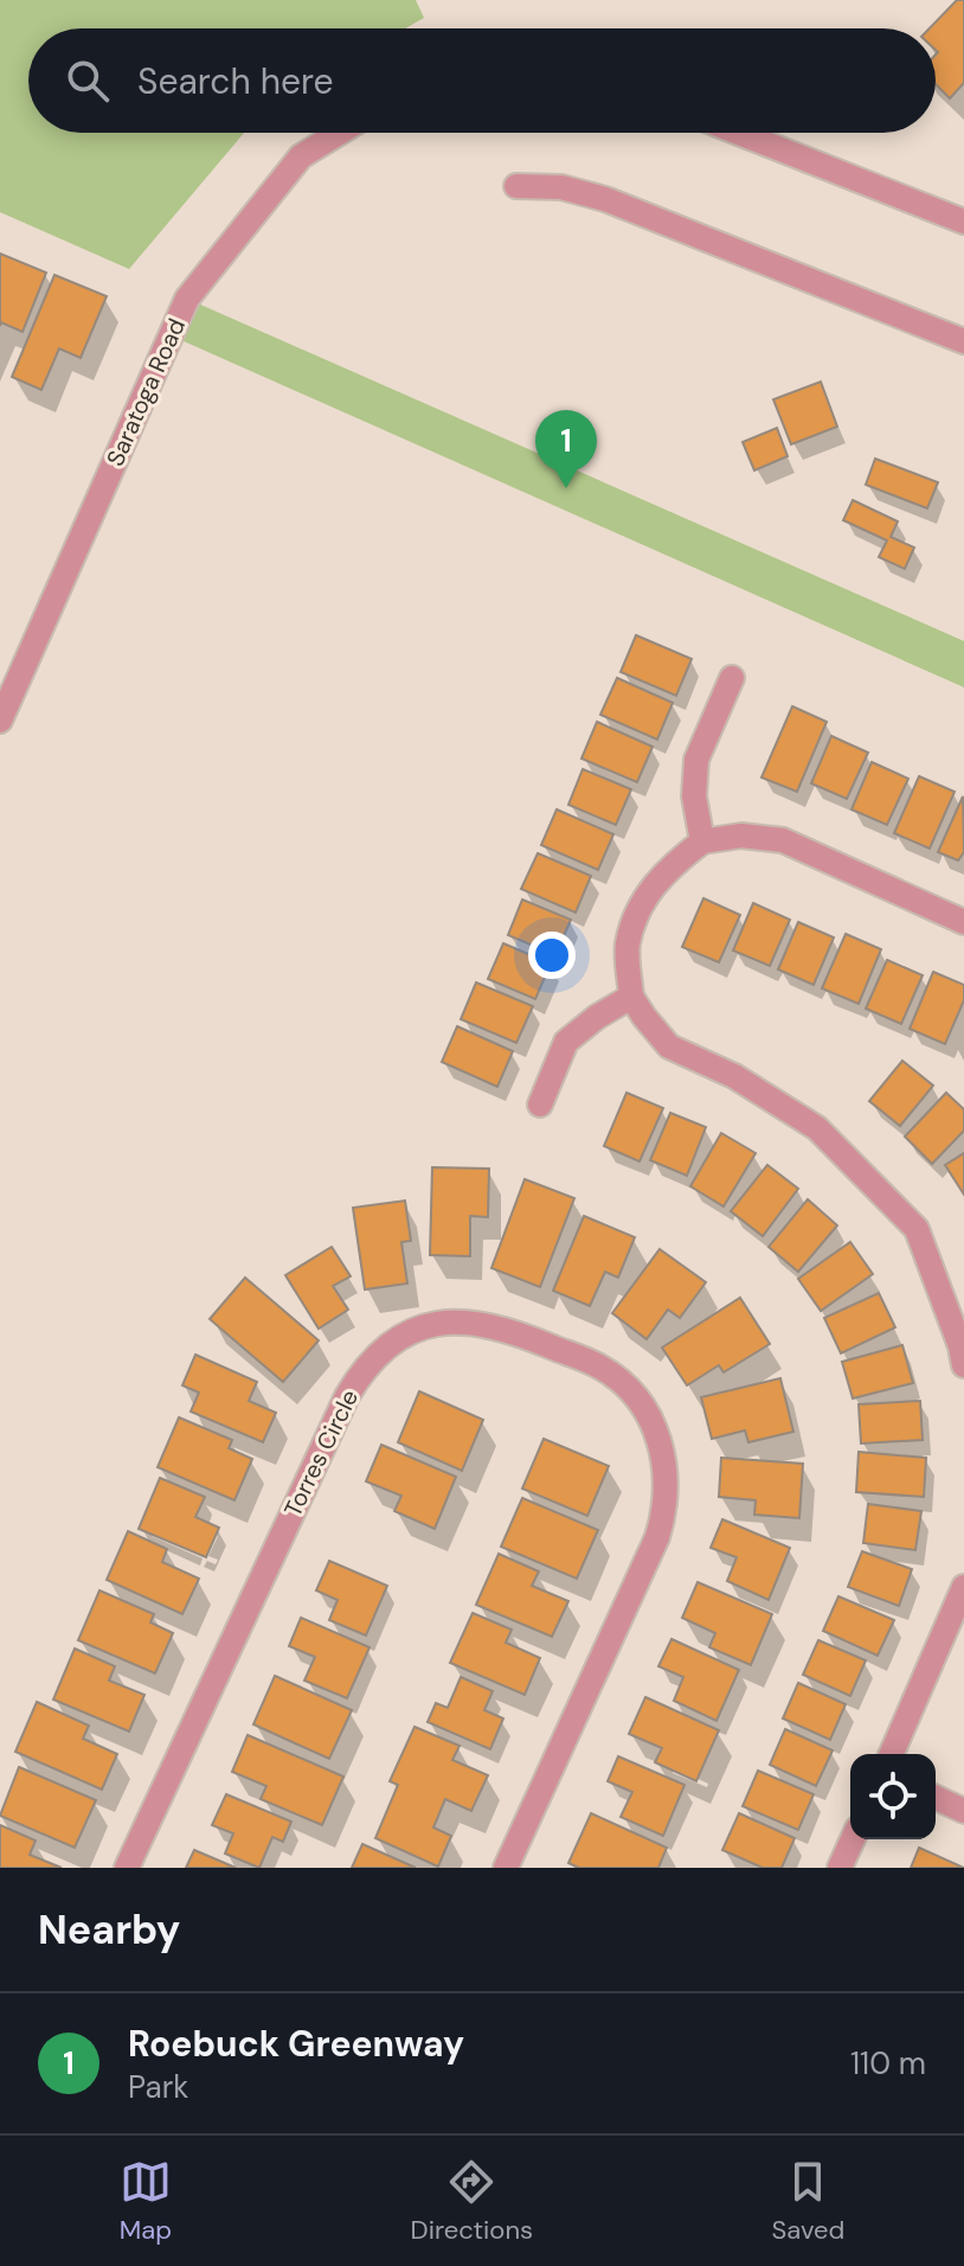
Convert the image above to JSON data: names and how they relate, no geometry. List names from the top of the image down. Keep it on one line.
{"streets":{"street":["Saratoga Road","Torres Circle"]},"page":{"search":"Search here","pins":"1","heading":"Nearby","list":[{"mark":"1","name":"Roebuck Greenway","note":"Park","value":"110 m"}],"nav":["Map","Directions","Saved"]}}
